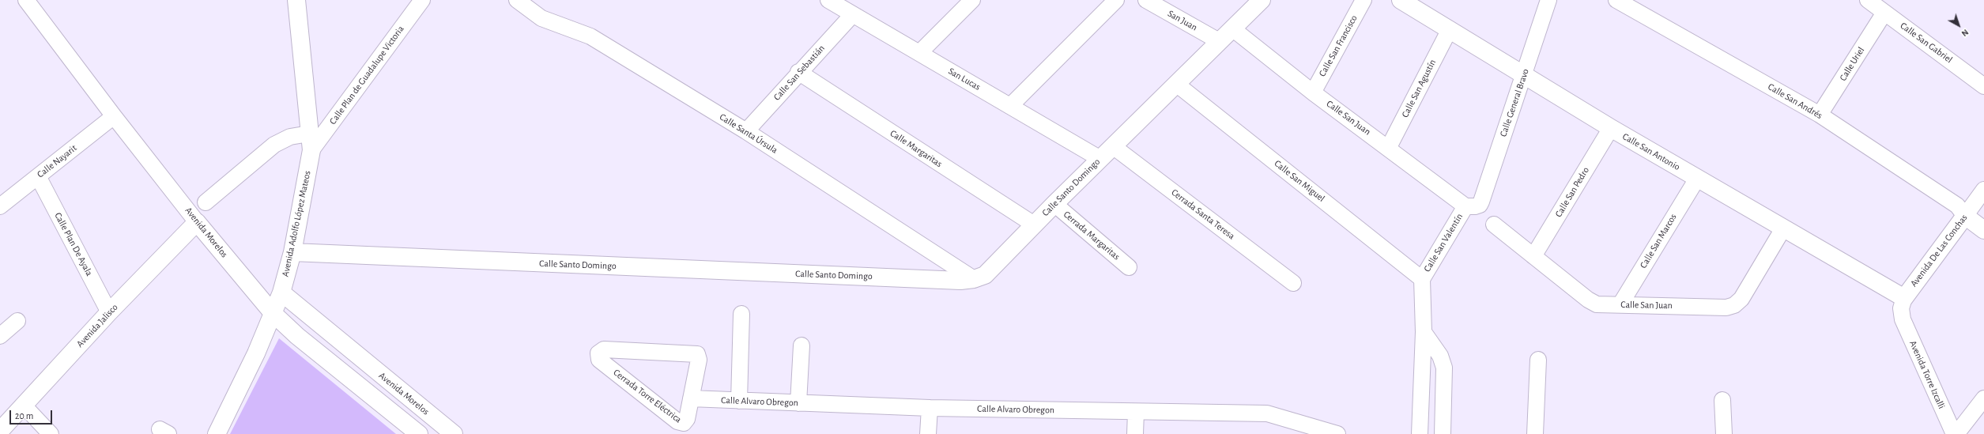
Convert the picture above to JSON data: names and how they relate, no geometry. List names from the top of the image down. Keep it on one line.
{"streets":{"main road":["Calle San Antonio","Calle Santo Domingo","Avenida Adolfo López Mateos","Avenida Morelos","Avenida De Las Conchas","Avenida Jalisco"],"street":["San Juan","Calle San Gabriel","Calle San Francisco","Calle Uriel","Calle San Sebastián","Calle Plan de Guadalupe Victoria","San Lucas","Calle San Agustín","Calle San Andrés","Calle General Bravo","Calle San Juan","Calle Santa Úrsula","Calle Margaritas","Calle Nayarit","Calle San Miguel","Calle San Pedro","Cerrada Santa Teresa","Cerrada Margaritas","Calle San Marcos","Calle San Valentín","Calle Plan De Ayala","Avenida Torre Izcalli","Cerrada Torre Eléctrica","Calle Alvaro Obregon"]},"crossings":[["San Juan","Calle Santo Domingo"],["Calle San Gabriel","Calle Uriel"],["Calle San Francisco","Calle San Juan"],["Calle Uriel","Calle San Andrés"],["Calle San Sebastián","San Lucas"],["Calle San Sebastián","Calle Santa Úrsula"],["Calle San Sebastián","Calle Margaritas"],["Calle Plan de Guadalupe Victoria","Avenida Adolfo López Mateos"],["San Lucas","Calle Santo Domingo"],["Calle San Agustín","Calle San Juan"],["Calle San Agustín","Calle San Antonio"],["Calle San Andrés","Avenida De Las Conchas"],["Calle General Bravo","Calle San Juan"],["Calle General Bravo","Calle San Antonio"],["Calle General Bravo","Calle San Valentín"],["Calle San Juan","Calle San Antonio"],["Calle San Juan","Calle Santo Domingo"],["Calle San Juan","Calle San Pedro"],["Calle San Juan","Calle San Marcos"],["Calle San Juan","Calle San Valentín"],["Calle Santa Úrsula","Calle Santo Domingo"],["Calle Margaritas","Calle Santo Domingo"],["Calle San Antonio","Calle San Pedro"],["Calle San Antonio","Calle San Marcos"],["Calle San Antonio","Avenida De Las Conchas"],["Calle Nayarit","Avenida Morelos"],["Calle Nayarit","Calle Plan De Ayala"],["Calle San Miguel","Calle Santo Domingo"],["Calle San Miguel","Calle San Valentín"],["Calle Santo Domingo","Cerrada Santa Teresa"],["Calle Santo Domingo","Avenida Adolfo López Mateos"],["Calle Santo Domingo","Cerrada Margaritas"],["Avenida Adolfo López Mateos","Avenida Morelos"],["Avenida Morelos","Avenida Jalisco"],["Calle Plan De Ayala","Avenida Jalisco"],["Avenida De Las Conchas","Avenida Torre Izcalli"],["Cerrada Torre Eléctrica","Calle Alvaro Obregon"]],"scale_bar":"20 m","north":"bottom right"}
